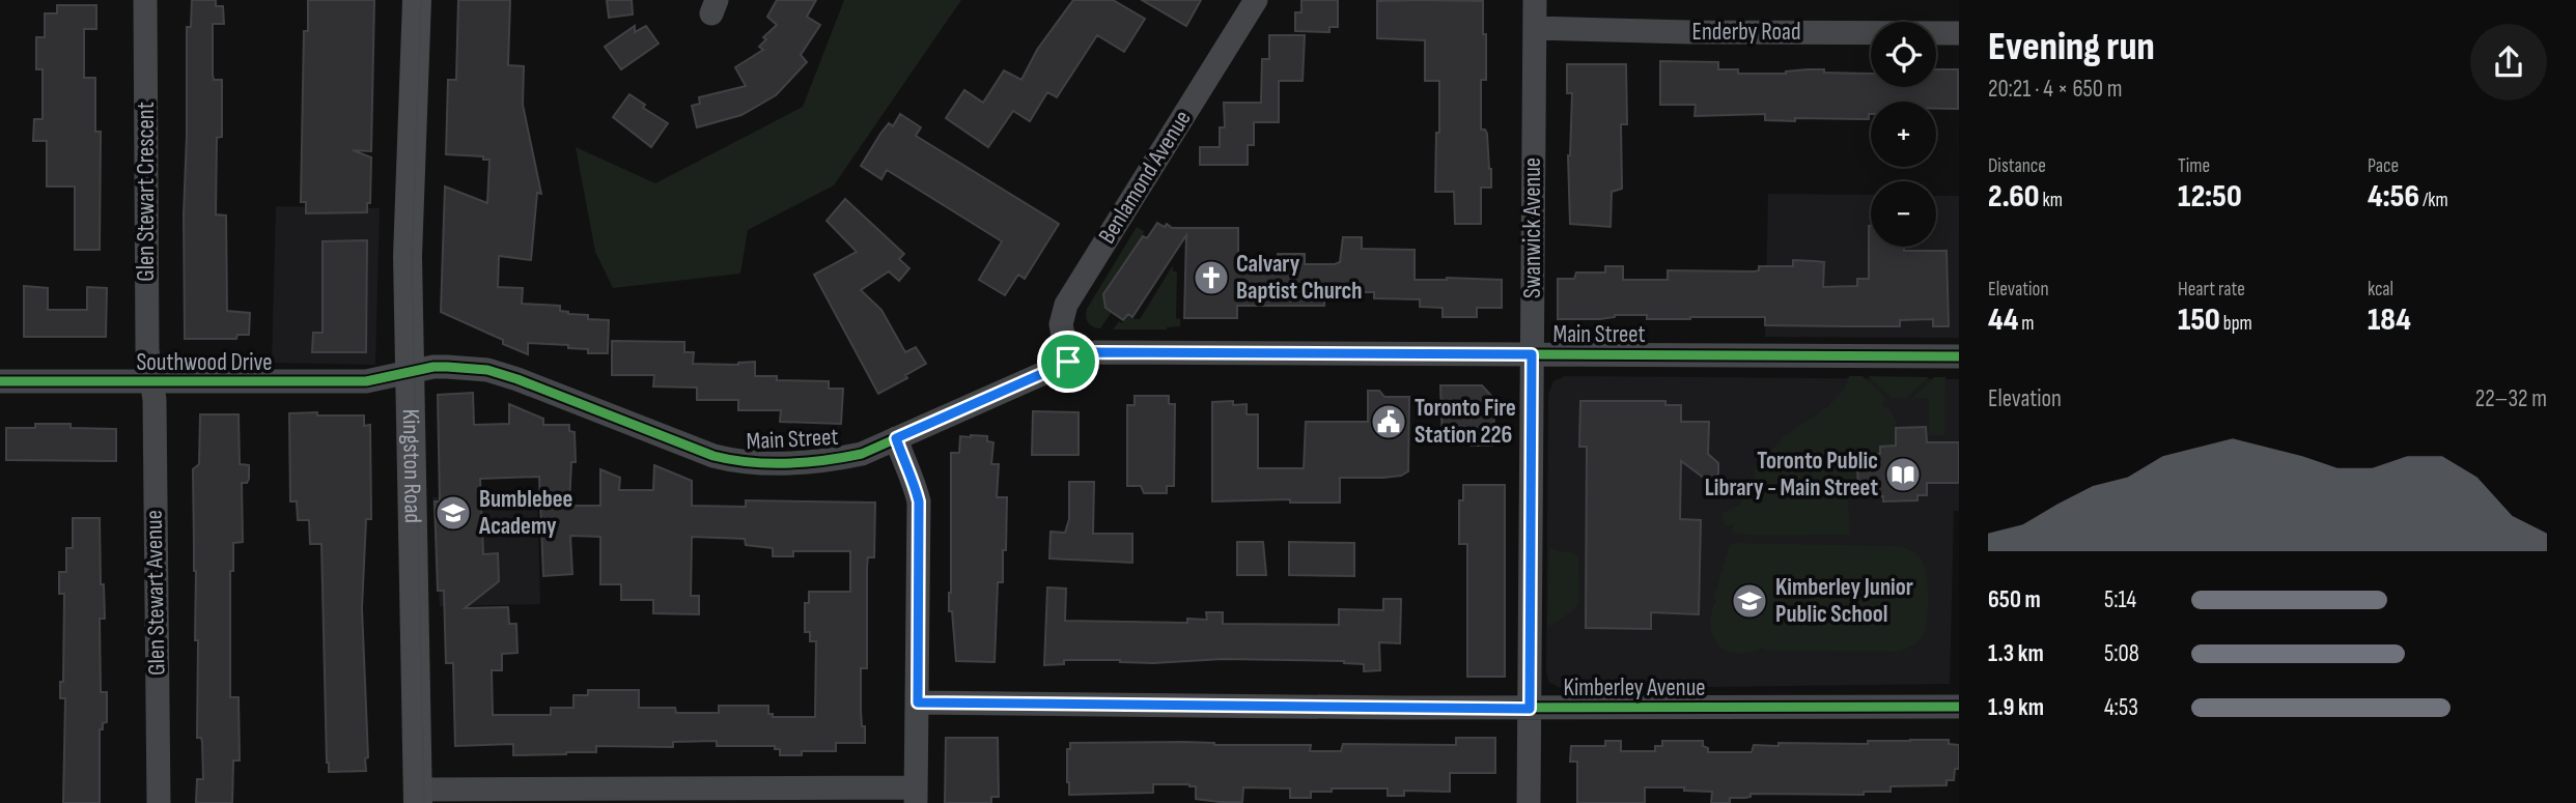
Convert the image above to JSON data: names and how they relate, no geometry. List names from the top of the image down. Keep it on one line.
{"streets":{"main road":["Kingston Road"],"street":["Enderby Road","Benlamond Avenue","Glen Stewart Crescent","Swanwick Avenue","Main Street","Southwood Drive","Glen Stewart Avenue","Kimberley Avenue"]},"crossings":[["Enderby Road","Swanwick Avenue"],["Benlamond Avenue","Main Street"],["Glen Stewart Crescent","Southwood Drive"],["Glen Stewart Crescent","Glen Stewart Avenue"],["Swanwick Avenue","Main Street"],["Swanwick Avenue","Kimberley Avenue"],["Main Street","Southwood Drive"],["Main Street","Kingston Road"],["Southwood Drive","Kingston Road"],["Southwood Drive","Glen Stewart Avenue"]],"places":{"church":["Calvary Baptist Church"],"public building":["Toronto Fire Station 226"],"library":["Toronto Public Library - Main Street"],"school or university":["Bumblebee Academy","Kimberley Junior Public School"]},"page":{"heading":["Evening run","20:21 · 4 × 650 m"],"map_buttons":["+","−"],"stats":[["Distance","2.60 km"],["Time","12:50"],["Pace","4:56 /km"],["Elevation","44 m"],["Heart rate","150 bpm"],["kcal","184"]],"chart":["Elevation","22–32 m"],"list":[{"name":"650 m","note":"5:14"},{"name":"1.3 km","note":"5:08"},{"name":"1.9 km","note":"4:53"}]}}
